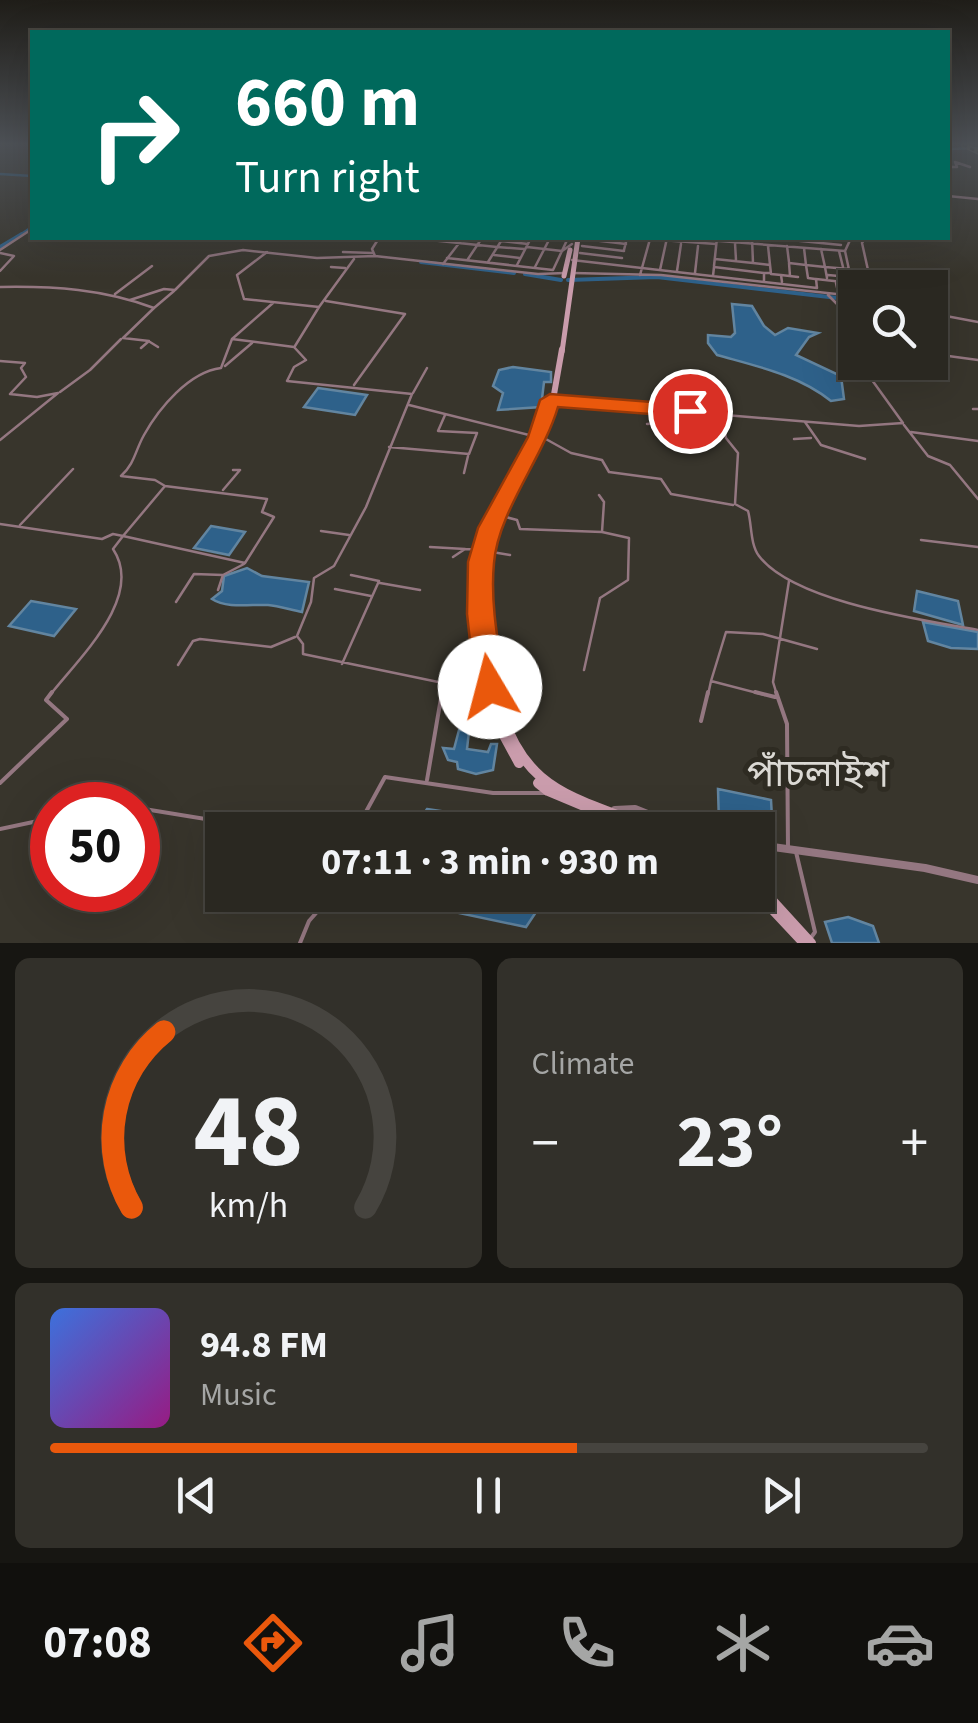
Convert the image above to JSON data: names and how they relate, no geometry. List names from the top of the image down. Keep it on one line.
{"districts":["পাঁচলাইশ"],"page":{"turn":["660 m","Turn right"],"limit":"50","trip":"07:11 · 3 min · 930 m","tile":"Climate","heat":["−","23°","+"],"song":["94.8 FM","Music"],"tabs":"07:08","gauge":["48","km/h"]}}
